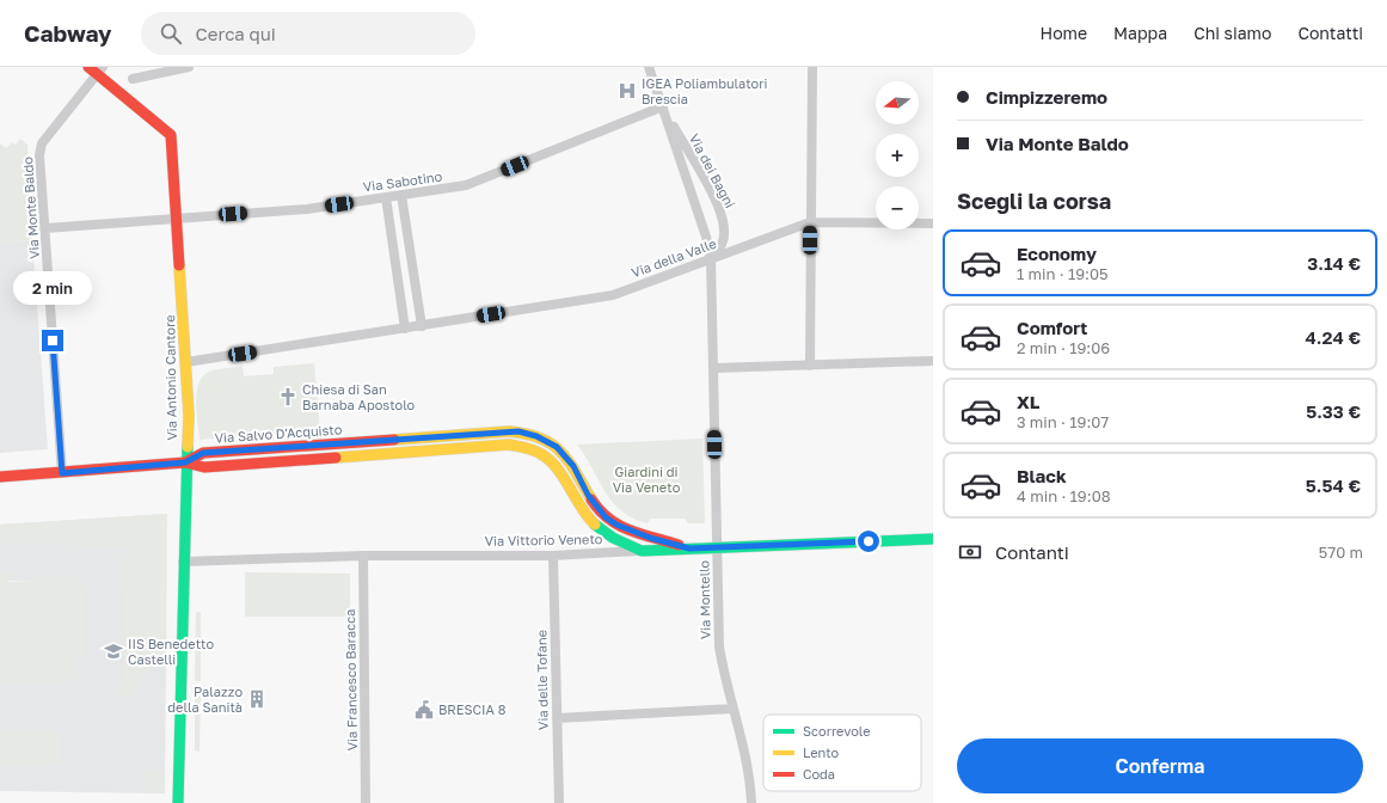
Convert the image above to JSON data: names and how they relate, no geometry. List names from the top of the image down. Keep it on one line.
{"streets":{"street":["Via dei Bagni","Via Sabotino","Via Monte Baldo","Via della Valle","Via Antonio Cantore","Via Salvo D'Acquisto","Via Vittorio Veneto","Via Montello","Via Francesco Baracca","Via delle Tofane"]},"crossings":[["Via dei Bagni","Via Sabotino"],["Via dei Bagni","Via della Valle"],["Via dei Bagni","Via Montello"],["Via Sabotino","Via Monte Baldo"],["Via Sabotino","Via Antonio Cantore"],["Via Monte Baldo","Via Antonio Cantore"],["Via della Valle","Via Antonio Cantore"],["Via della Valle","Via Montello"],["Via Antonio Cantore","Via Salvo D'Acquisto"],["Via Antonio Cantore","Via Vittorio Veneto"],["Via Salvo D'Acquisto","Via Vittorio Veneto"],["Via Vittorio Veneto","Via Montello"],["Via Vittorio Veneto","Via Francesco Baracca"],["Via Vittorio Veneto","Via delle Tofane"]],"parks":["Giardini di Via Veneto"],"places":{"hospital":["IGEA Poliambulatori Brescia"],"church":["Chiesa di San Barnaba Apostolo"],"school or university":["IIS Benedetto Castelli"],"building":["Palazzo della Sanità"],"public building":["BRESCIA 8"]},"legend":["Scorrevole","Lento","Coda"],"north":"left","page":{"header":"Cabway","search":"Cerca qui","nav":["Home","Mappa","Chi siamo","Contatti"],"banner":["Cimpizzeremo","Via Monte Baldo"],"map_buttons":["+","−"],"heading":"Scegli la corsa","list":[{"name":"Economy","note":"1 min · 19:05","value":"3.14 €"},{"name":"Comfort","note":"2 min · 19:06","value":"4.24 €"},{"name":"XL","note":"3 min · 19:07","value":"5.33 €"},{"name":"Black","note":"4 min · 19:08","value":"5.54 €"}],"bubble":"2 min","pay":["Contanti","570 m"],"buttons":"Conferma"}}
